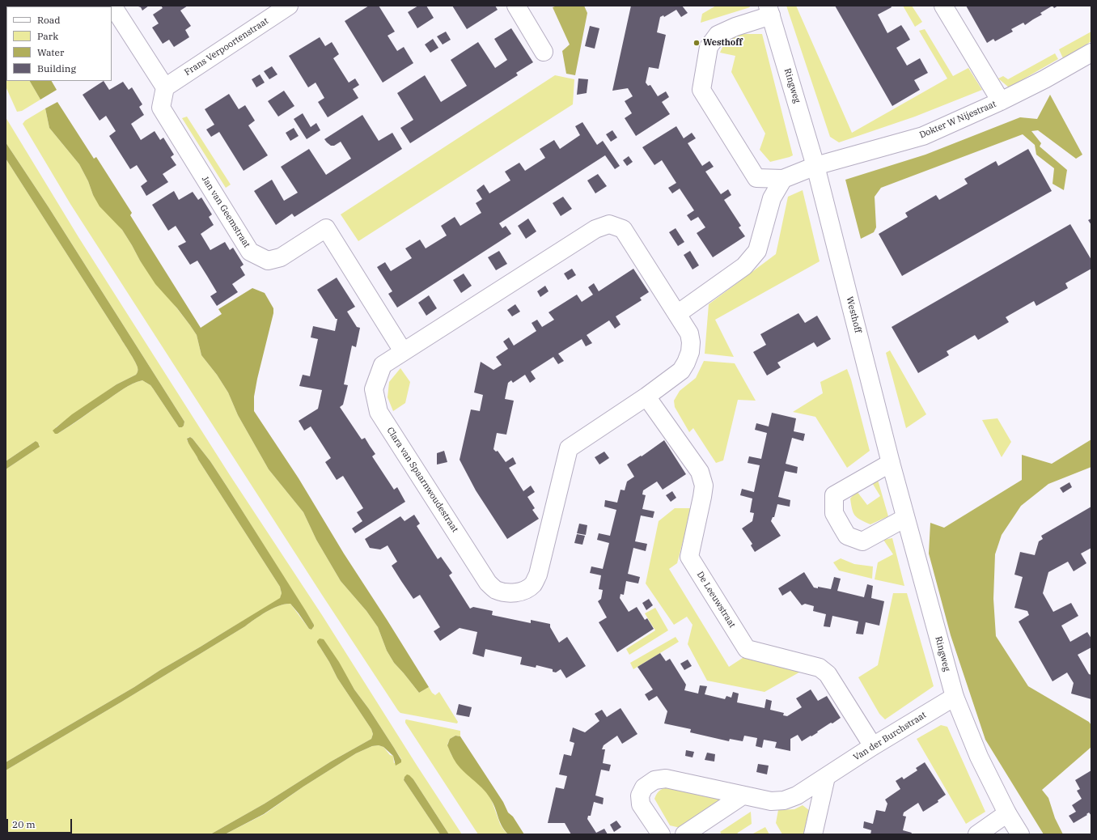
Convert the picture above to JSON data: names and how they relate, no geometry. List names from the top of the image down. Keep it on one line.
{"streets":{"street":["Frans Verpoortenstraat","Ringweg","Dokter W Nijestraat","Jan van Geemstraat","Westhoff","Clara van Spaarnwoudestraat","De Leeuwstraat","Van der Burchstraat"]},"crossings":[["Frans Verpoortenstraat","Jan van Geemstraat"],["Ringweg","Dokter W Nijestraat"],["Ringweg","Westhoff"],["Ringweg","Van der Burchstraat"],["Dokter W Nijestraat","Westhoff"],["Jan van Geemstraat","Clara van Spaarnwoudestraat"],["Clara van Spaarnwoudestraat","De Leeuwstraat"],["De Leeuwstraat","Van der Burchstraat"]],"places":["Westhoff"],"legend":["Road","Park","Water","Building"],"scale_bar":"20 m"}
